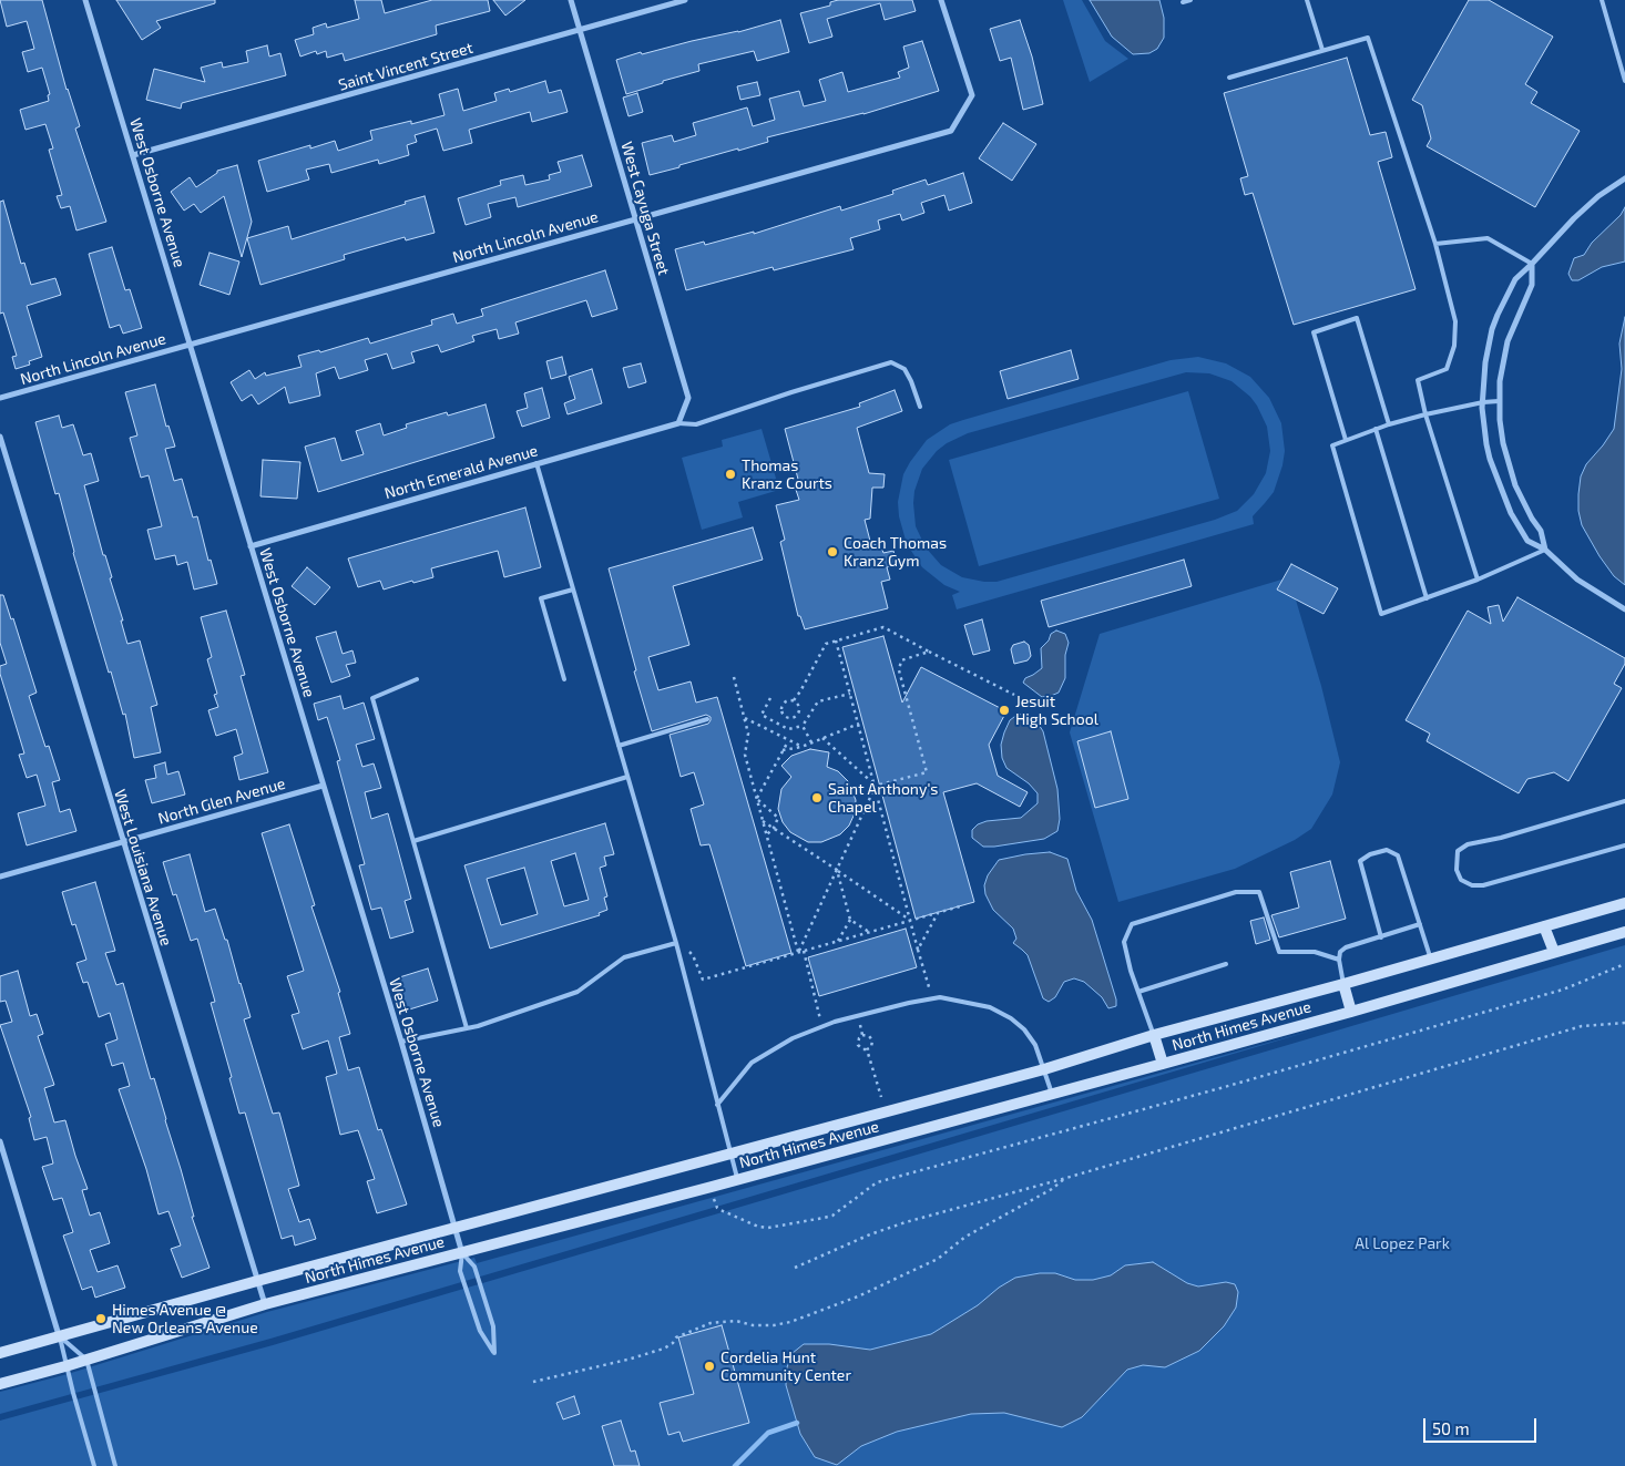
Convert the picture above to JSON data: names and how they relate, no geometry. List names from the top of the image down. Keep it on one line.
{"streets":{"street":["Saint Vincent Street","West Osborne Avenue","West Cayuga Street","North Lincoln Avenue","North Emerald Avenue","North Glen Avenue","West Louisiana Avenue","North Himes Avenue"]},"crossings":[["Saint Vincent Street","West Osborne Avenue"],["Saint Vincent Street","West Cayuga Street"],["West Osborne Avenue","North Lincoln Avenue"],["West Osborne Avenue","North Emerald Avenue"],["West Osborne Avenue","North Glen Avenue"],["West Osborne Avenue","North Himes Avenue"],["West Cayuga Street","North Lincoln Avenue"],["West Cayuga Street","North Emerald Avenue"],["North Glen Avenue","West Louisiana Avenue"],["West Louisiana Avenue","North Himes Avenue"]],"parks":["Al Lopez Park"],"places":["Thomas Kranz Courts","Coach Thomas Kranz Gym","Jesuit High School","Saint Anthony's Chapel","Himes Avenue @ New Orleans Avenue","Cordelia Hunt Community Center"],"scale_bar":"50 m"}
